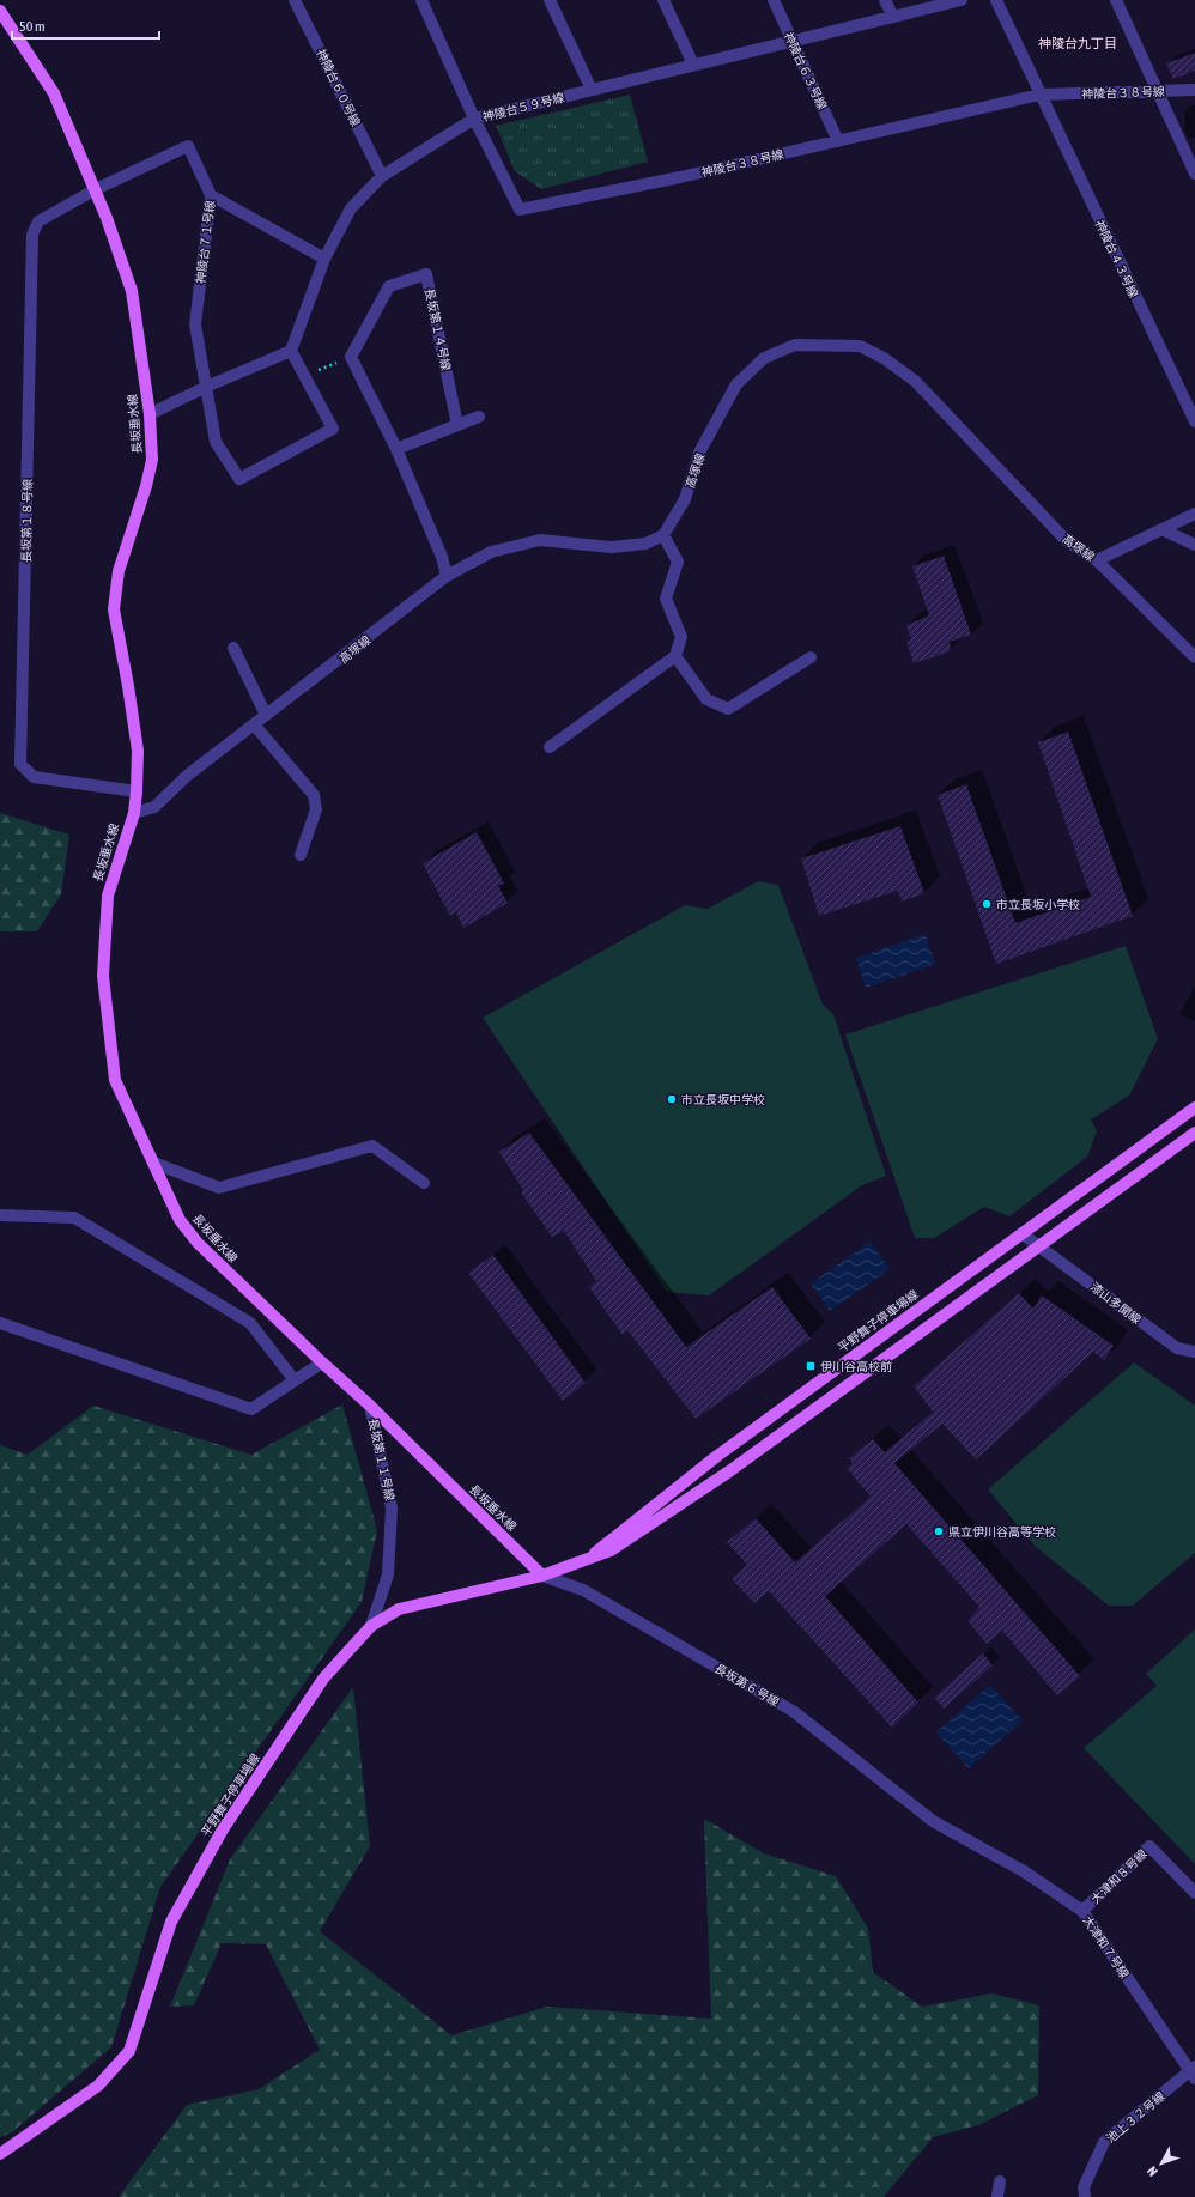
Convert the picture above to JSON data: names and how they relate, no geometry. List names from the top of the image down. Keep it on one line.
{"streets":{"main road":["長坂垂水線","平野舞子停車場線"],"street":["神陵台６３号線","神陵台６０号線","神陵台３８号線","神陵台５９号線","神陵台７１号線","神陵台４３号線","長坂第１４号線","高塚線","長坂第１８号線","漆山多聞線","長坂第１１号線","長坂第６号線","大津和８号線","大津和７号線","池上３２号線"]},"crossings":[["神陵台６３号線","神陵台３８号線"],["神陵台６３号線","神陵台５９号線"],["神陵台６０号線","神陵台５９号線"],["神陵台３８号線","神陵台５９号線"],["神陵台３８号線","神陵台４３号線"],["神陵台７１号線","長坂垂水線"],["神陵台７１号線","長坂第１８号線"],["長坂垂水線","高塚線"],["長坂垂水線","長坂第１８号線"],["長坂垂水線","平野舞子停車場線"],["長坂垂水線","長坂第１１号線"],["長坂垂水線","長坂第６号線"],["漆山多聞線","平野舞子停車場線"],["平野舞子停車場線","長坂第１１号線"],["平野舞子停車場線","長坂第６号線"],["長坂第６号線","大津和７号線"],["大津和８号線","大津和７号線"],["大津和７号線","池上３２号線"]],"districts":["神陵台九丁目"],"places":{"other":["市立長坂小学校","市立長坂中学校","県立伊川谷高等学校"],"transit":["伊川谷高校前"]},"scale_bar":"50 m","north":"bottom left"}
